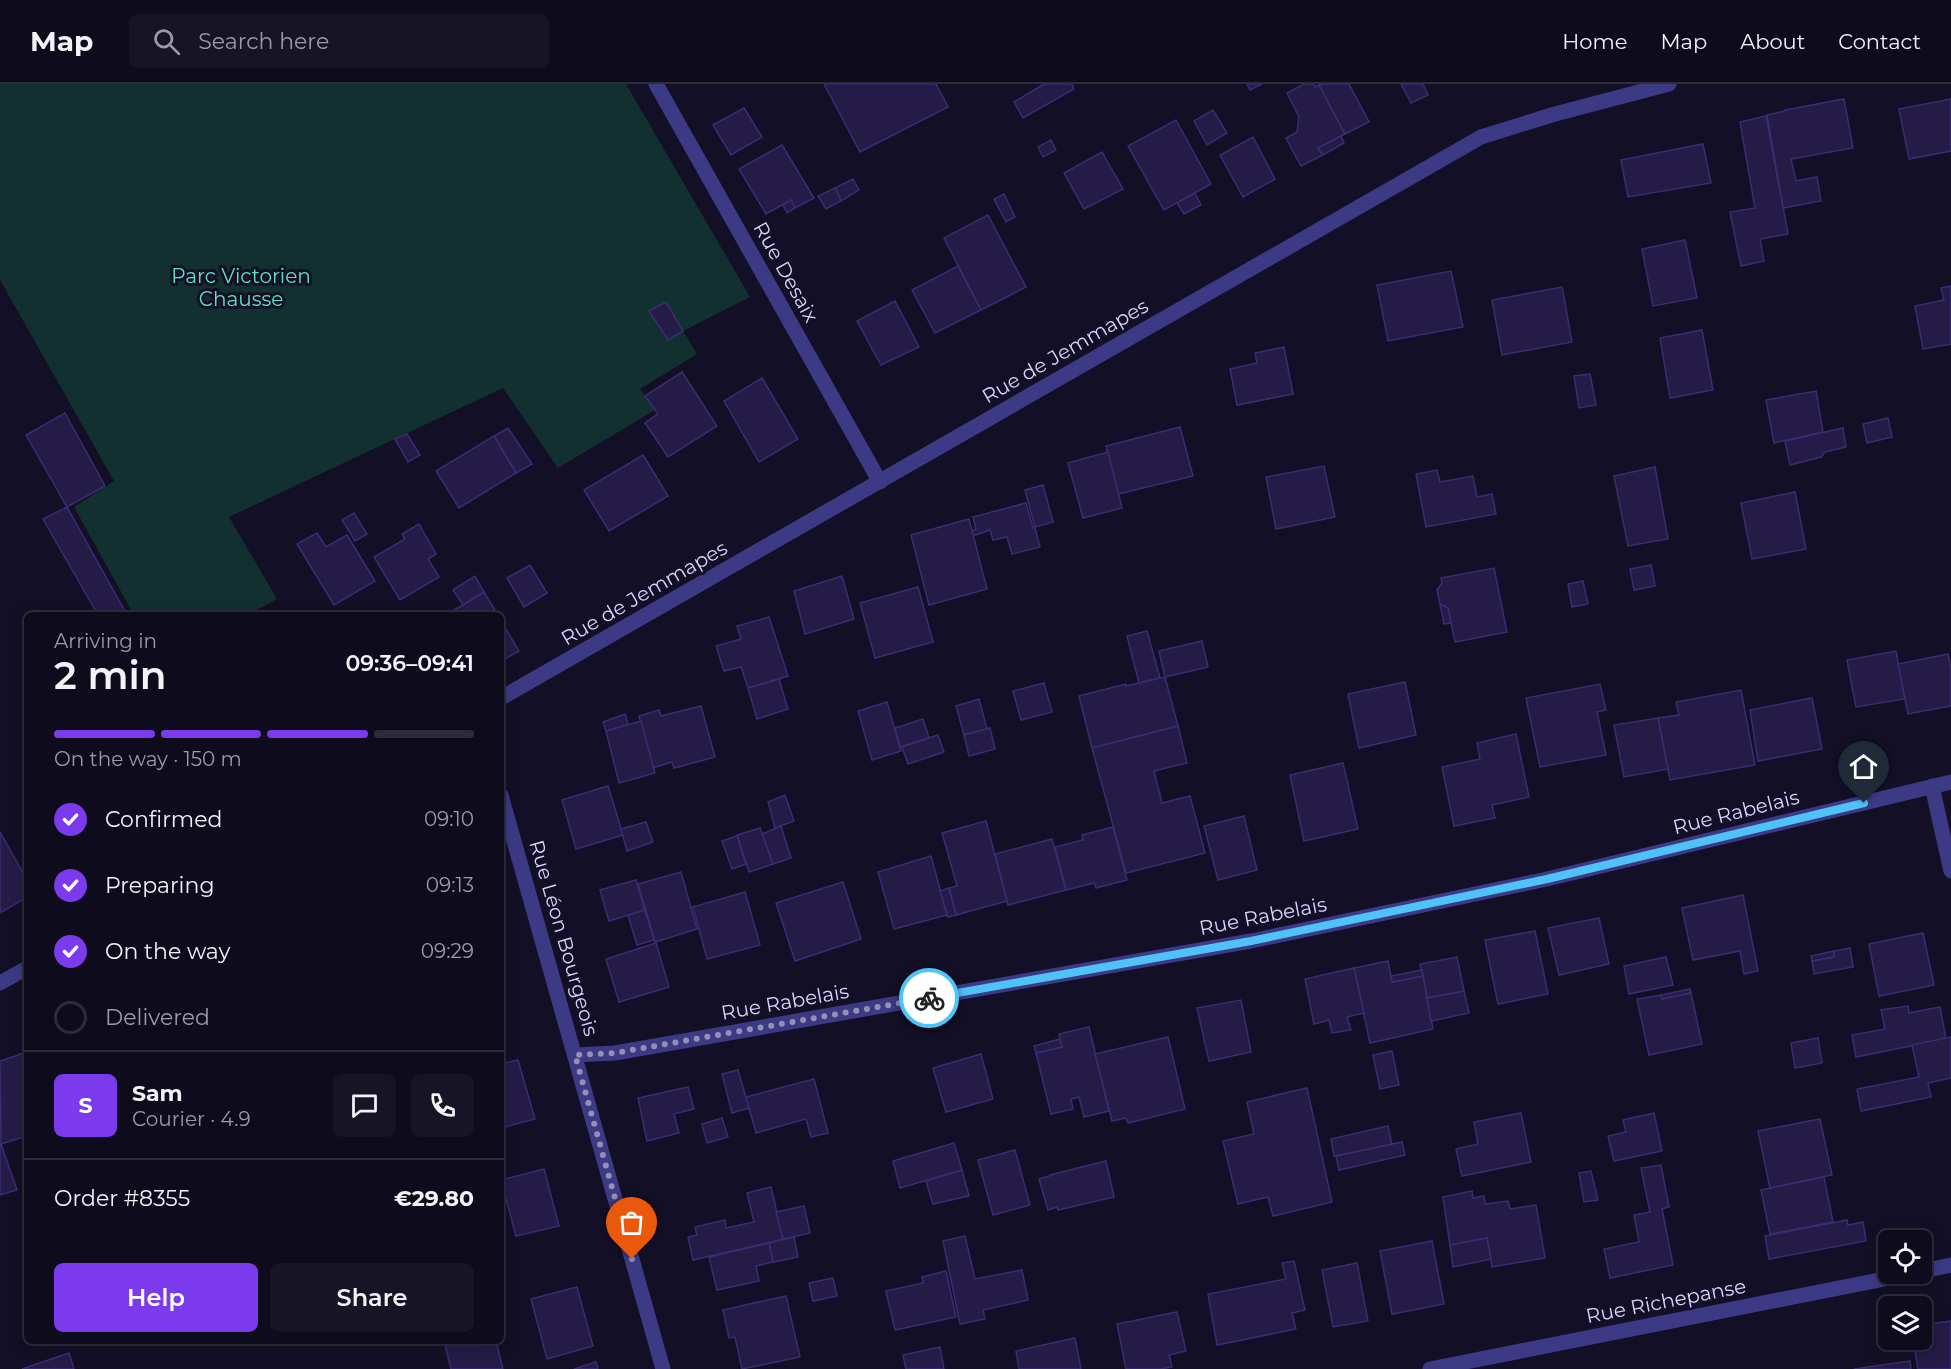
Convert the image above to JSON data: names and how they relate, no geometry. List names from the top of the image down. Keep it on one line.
{"streets":{"street":["Rue Desaix","Rue de Jemmapes","Rue Rabelais","Rue Léon Bourgeois","Rue Richepanse"]},"crossings":[["Rue Desaix","Rue de Jemmapes"],["Rue Rabelais","Rue Léon Bourgeois"]],"parks":["Parc Victorien Chausse"],"page":{"header":"Map","search":"Search here","nav":["Home","Map","About","Contact"],"heading":["2 min","Arriving in","09:36–09:41"],"panel":["Sam","Courier · 4.9","Order #8355","€29.80"],"bar":"On the way · 150 m","list":[["Confirmed","09:10"],["Preparing","09:13"],["On the way","09:29"],"Delivered"],"round":"S","buttons":["Help","Share"]}}
